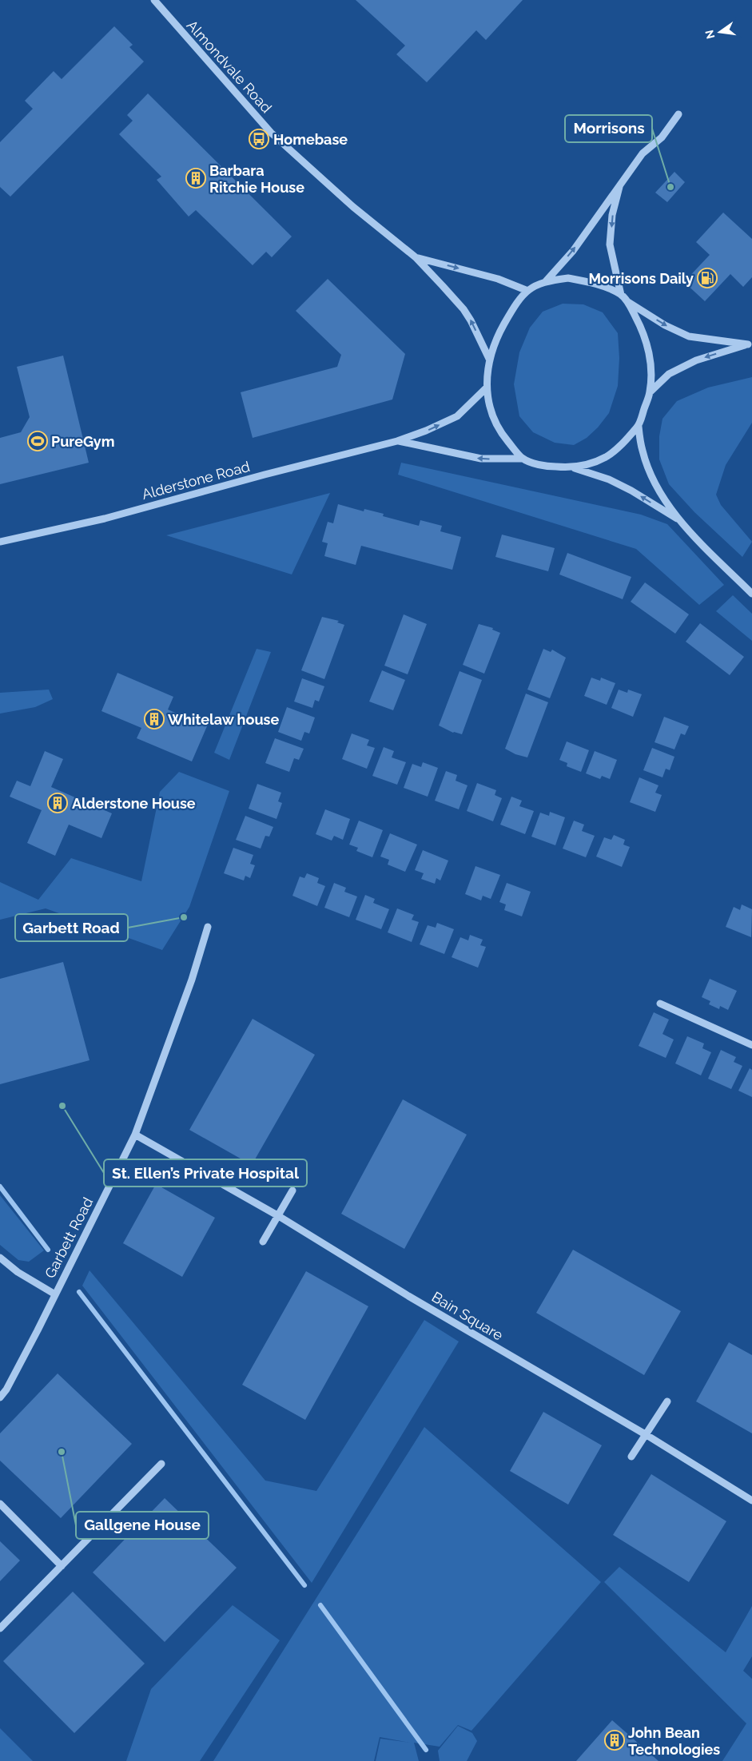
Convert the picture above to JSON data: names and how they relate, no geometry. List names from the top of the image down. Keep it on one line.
{"streets":{"street":["Almondvale Road","Alderstone Road","Garbett Road","Bain Square"]},"crossings":[["Garbett Road","Bain Square"]],"places":{"bus stop":["Homebase"],"building":["Barbara Ritchie House","Whitelaw house","Alderstone House","John Bean Technologies"],"other":["Morrisons","Garbett Road","St. Ellen’s Private Hospital","Gallgene House"],"fuel station":["Morrisons Daily"],"sports":["PureGym"]},"north":"left"}
